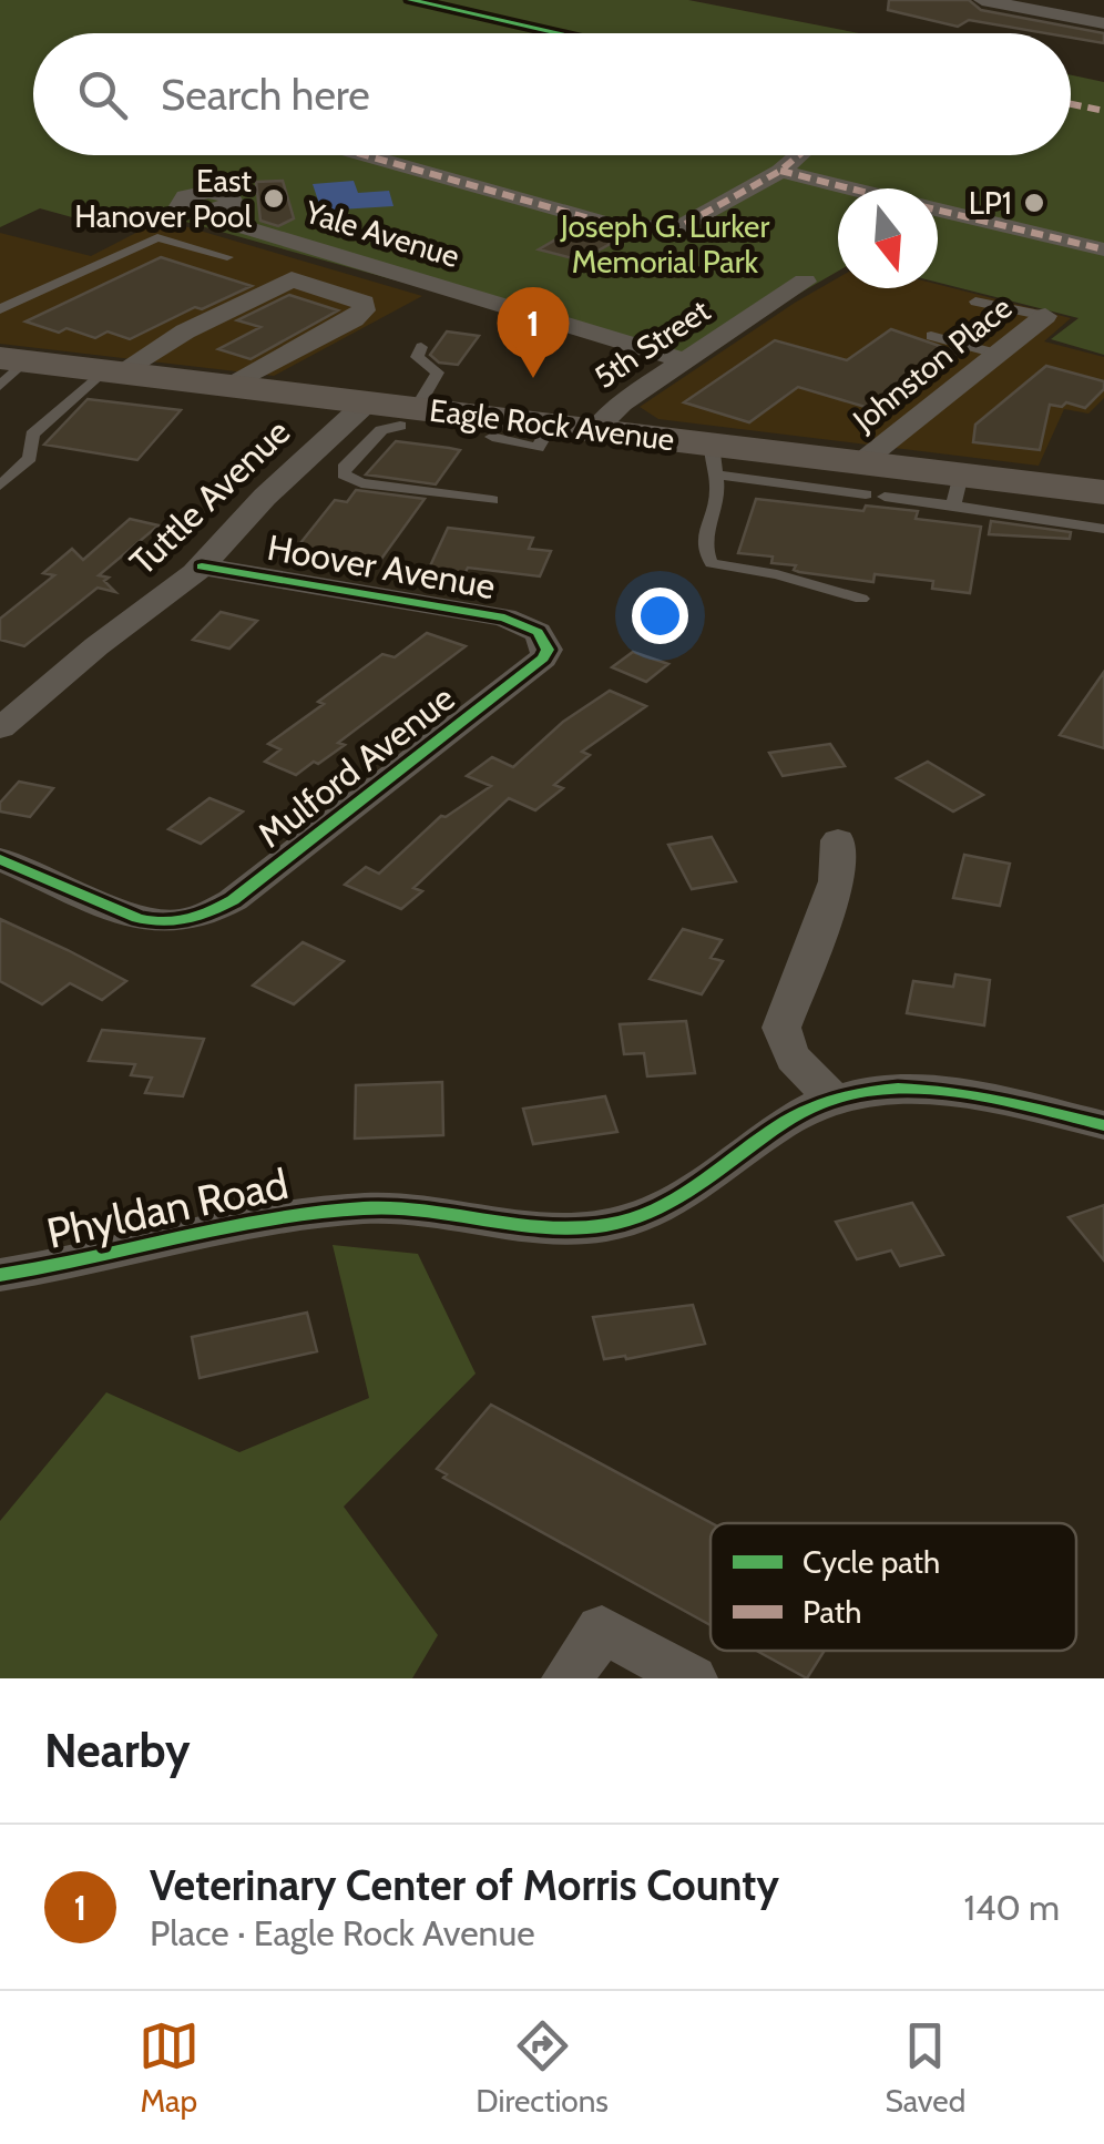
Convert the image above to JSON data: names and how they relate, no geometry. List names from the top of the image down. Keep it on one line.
{"streets":{"main road":["Eagle Rock Avenue"],"street":["Yale Avenue","5th Street","Johnston Place","Tuttle Avenue","Hoover Avenue","Mulford Avenue","Phyldan Road"]},"crossings":[["Yale Avenue","5th Street"],["5th Street","Eagle Rock Avenue"],["Johnston Place","Eagle Rock Avenue"],["Eagle Rock Avenue","Tuttle Avenue"],["Tuttle Avenue","Hoover Avenue"],["Hoover Avenue","Mulford Avenue"]],"parks":["Joseph G. Lurker Memorial Park"],"places":["East Hanover Pool","LP1"],"legend":["Cycle path","Path"],"north":"bottom","page":{"search":"Search here","pins":"1","heading":"Nearby","list":[{"mark":"1","name":"Veterinary Center of Morris County","note":"Place · Eagle Rock Avenue","value":"140 m"}],"nav":["Map","Directions","Saved"]}}
